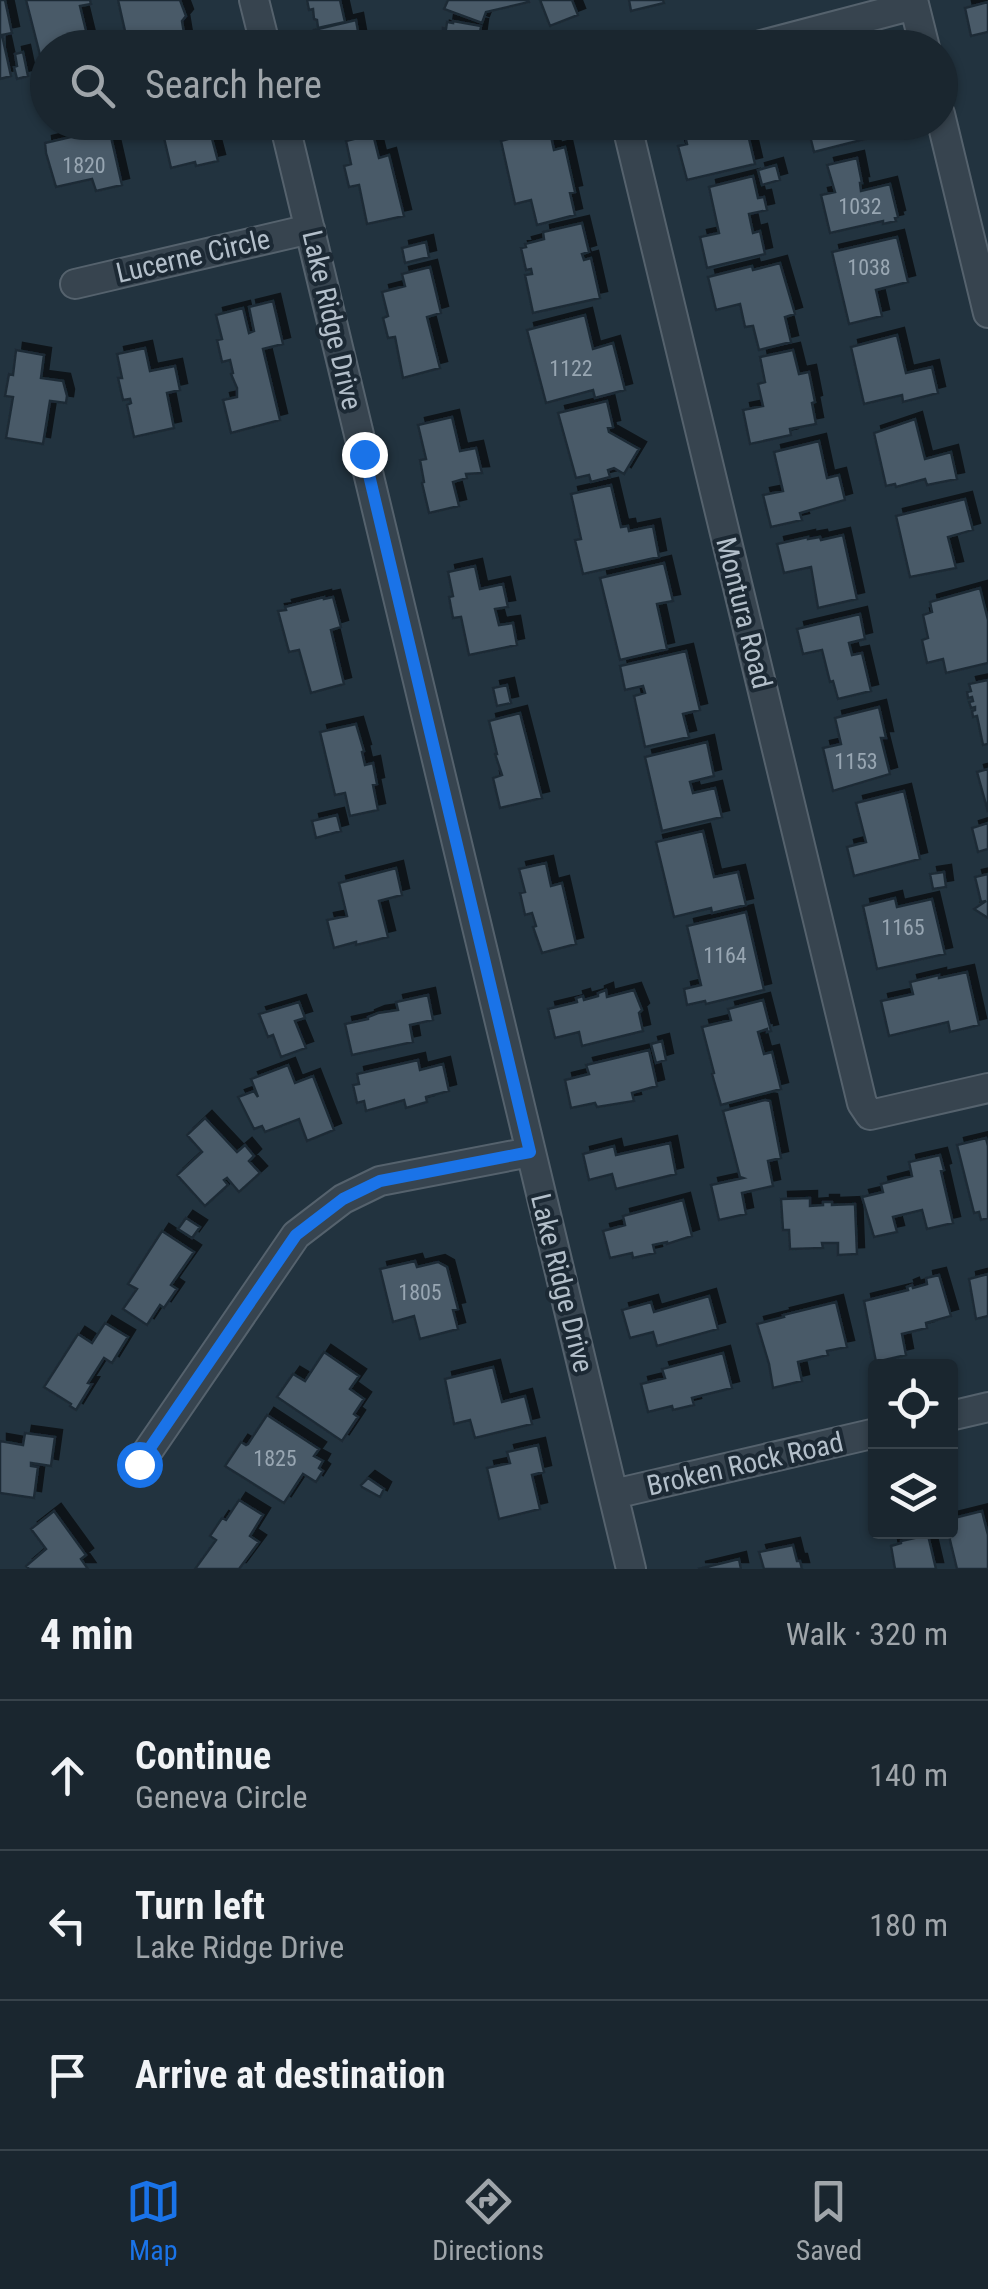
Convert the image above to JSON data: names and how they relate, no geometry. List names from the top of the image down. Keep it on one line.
{"streets":{"street":["Lucerne Circle","Lake Ridge Drive","Montura Road","Broken Rock Road"]},"crossings":[["Lucerne Circle","Lake Ridge Drive"],["Lake Ridge Drive","Broken Rock Road"]],"house_numbers":["1820","1032","1038","1122","1153","1165","1164","1805","1825"],"page":{"search":"Search here","heading":["4 min","Walk · 320 m"],"list":[["Continue","Geneva Circle","140 m"],["Turn left","Lake Ridge Drive","180 m"],"Arrive at destination"],"nav":["Map","Directions","Saved"]}}
